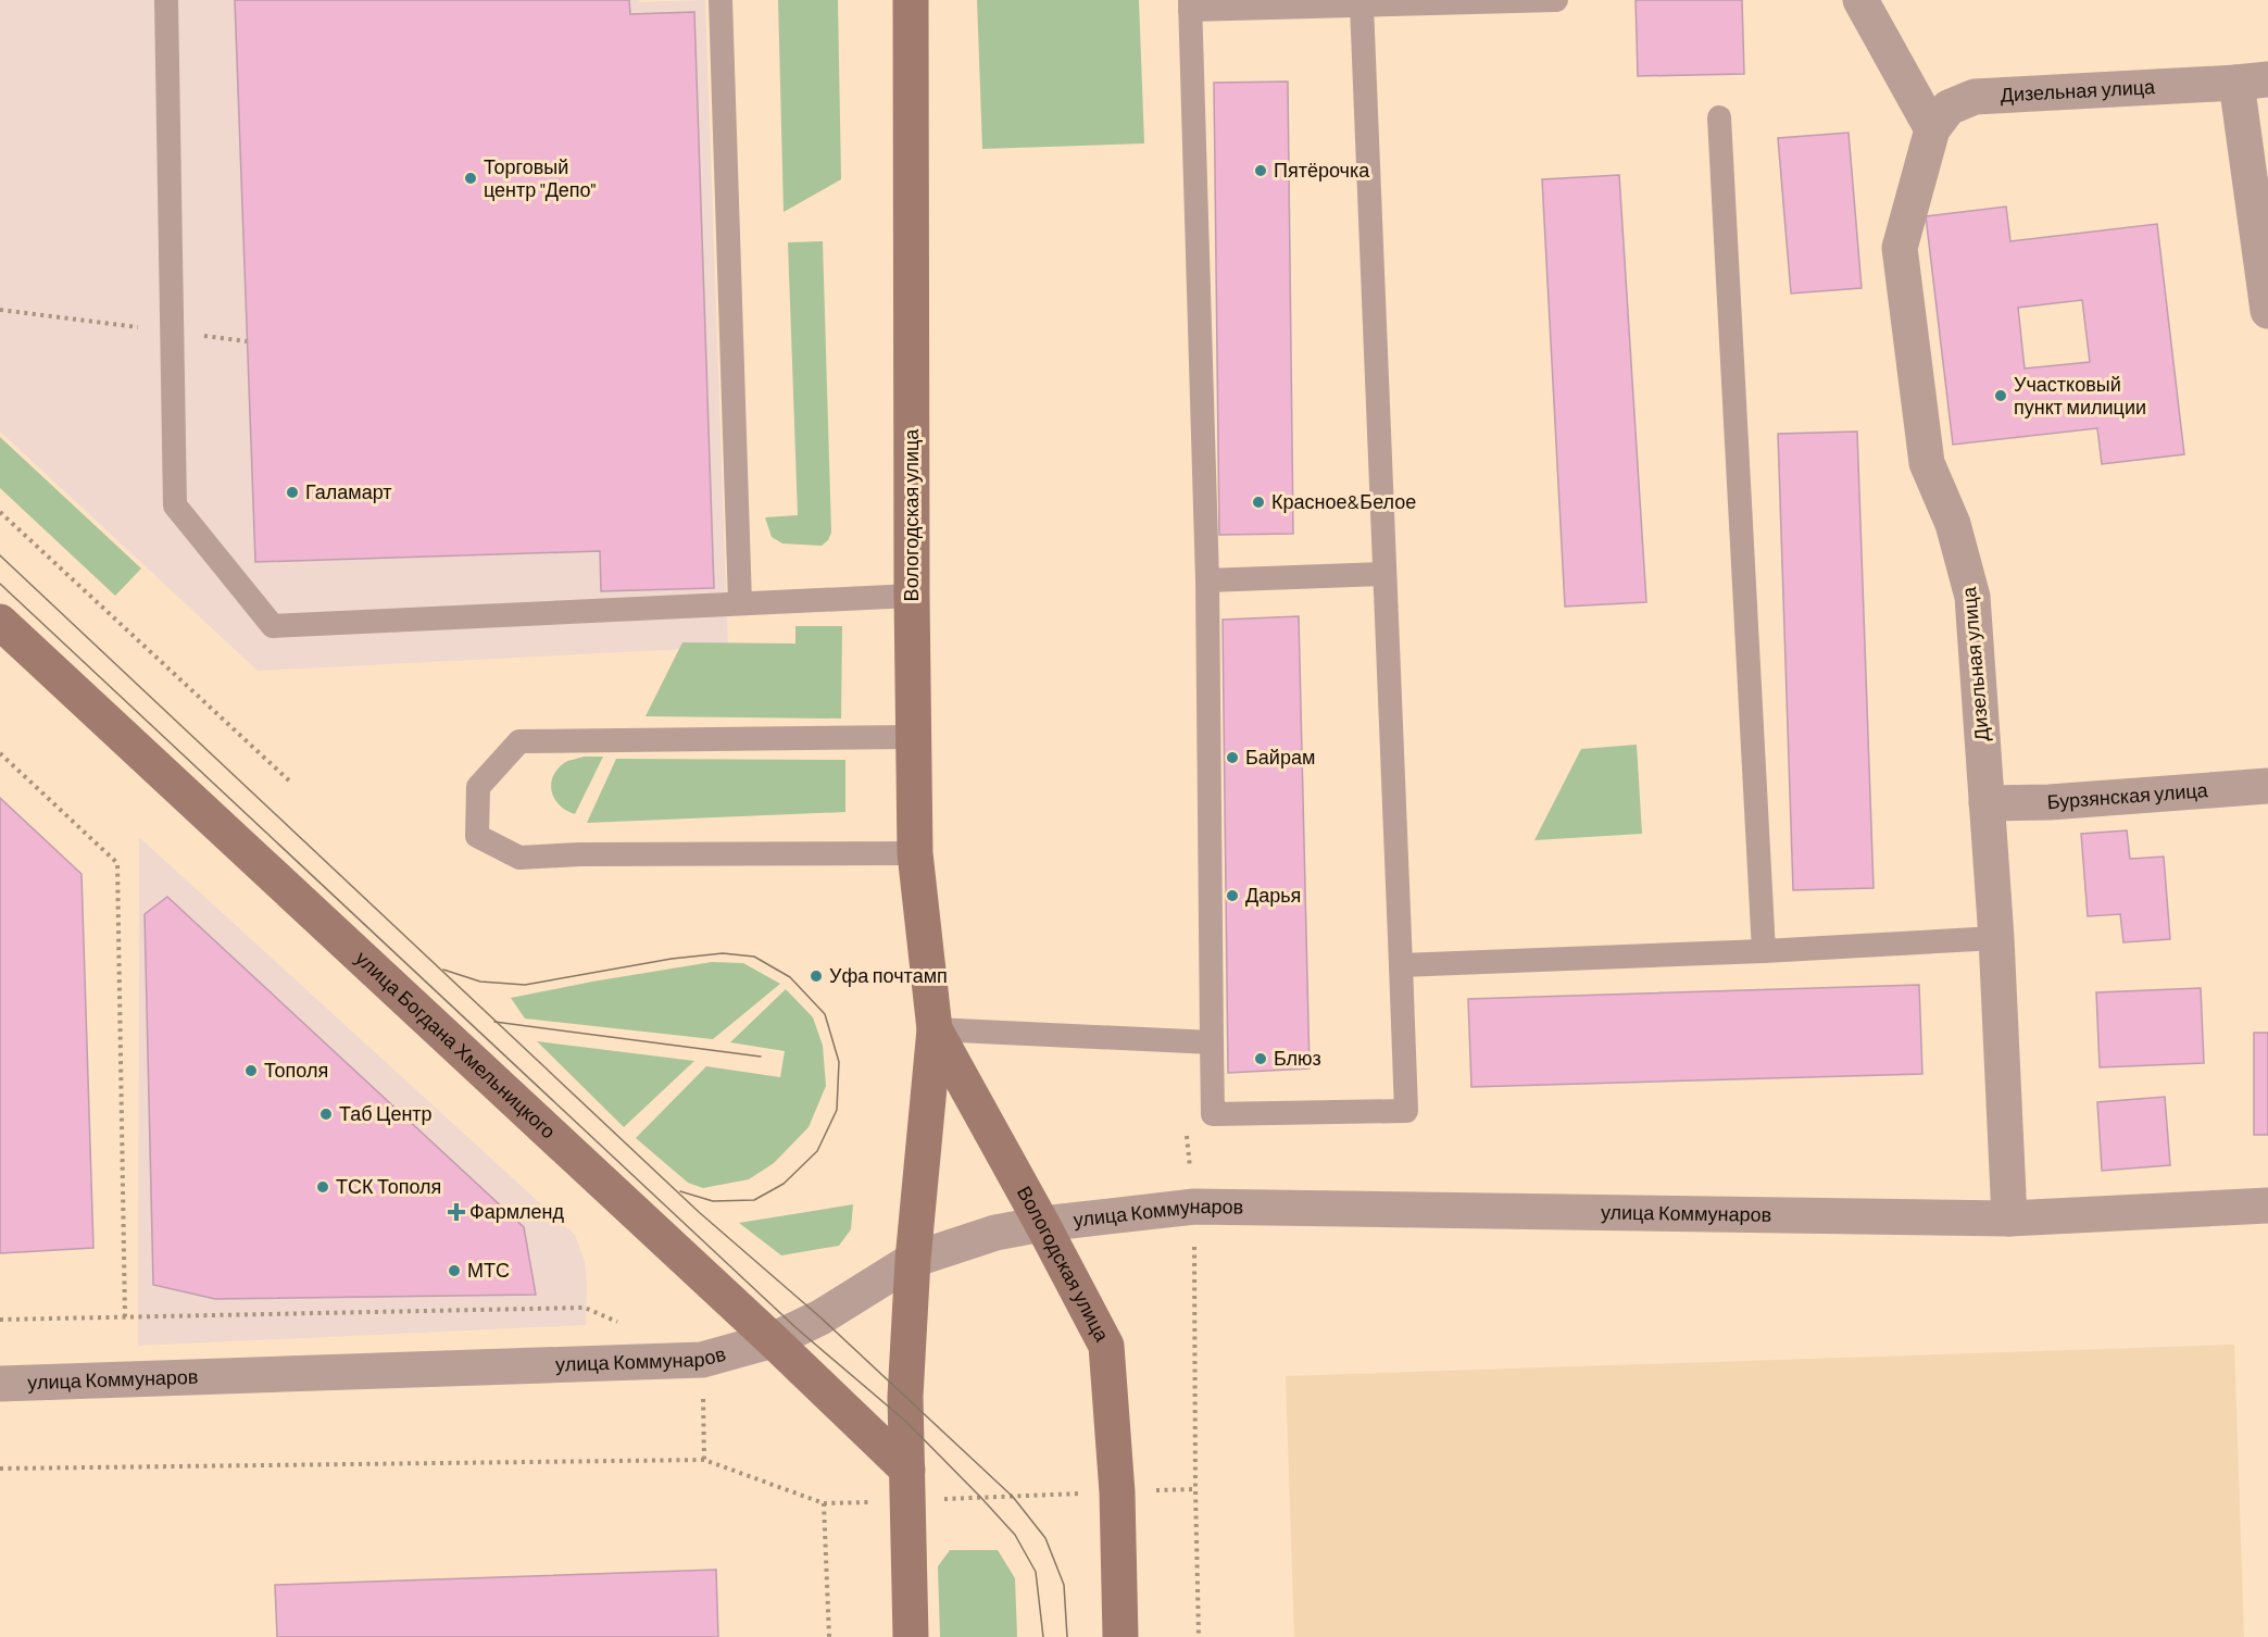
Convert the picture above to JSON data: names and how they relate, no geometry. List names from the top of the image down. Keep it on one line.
{"streets":{"main road":["Вологодская улица","улица Богдана Хмельницкого"],"street":["Дизельная улица","Бурзянская улица","улица Коммунаров"]},"crossings":[["Дизельная улица","Бурзянская улица"],["Дизельная улица","улица Коммунаров"],["Вологодская улица","улица Богдана Хмельницкого"],["Вологодская улица","улица Коммунаров"],["улица Богдана Хмельницкого","улица Коммунаров"]],"places":{"other":["Пятёрочка","Торговый центр \"Депо\"","Участковый пункт милиции","Галамарт","Красное&Белое","Байрам","Дарья","Уфа почтамп","Блюз","Тополя","Таб Центр","ТСК Тополя","МТС"],"health":["Фармленд"]}}
